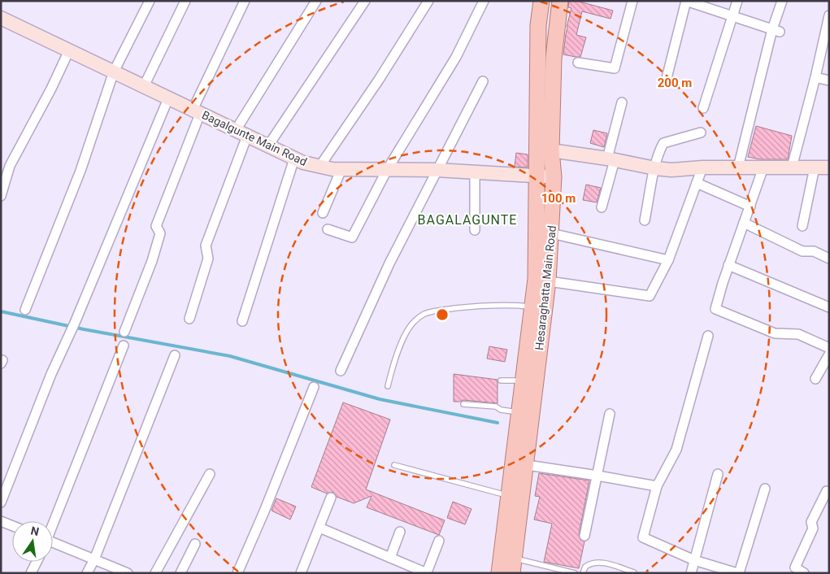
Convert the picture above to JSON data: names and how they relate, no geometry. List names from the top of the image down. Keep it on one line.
{"streets":{"main road":["Hesaraghatta Main Road"],"street":["Bagalgunte Main Road"]},"crossings":[["Bagalgunte Main Road","Hesaraghatta Main Road"]],"districts":["BAGALAGUNTE"],"north":"top","rings":["200 m","100 m"]}
